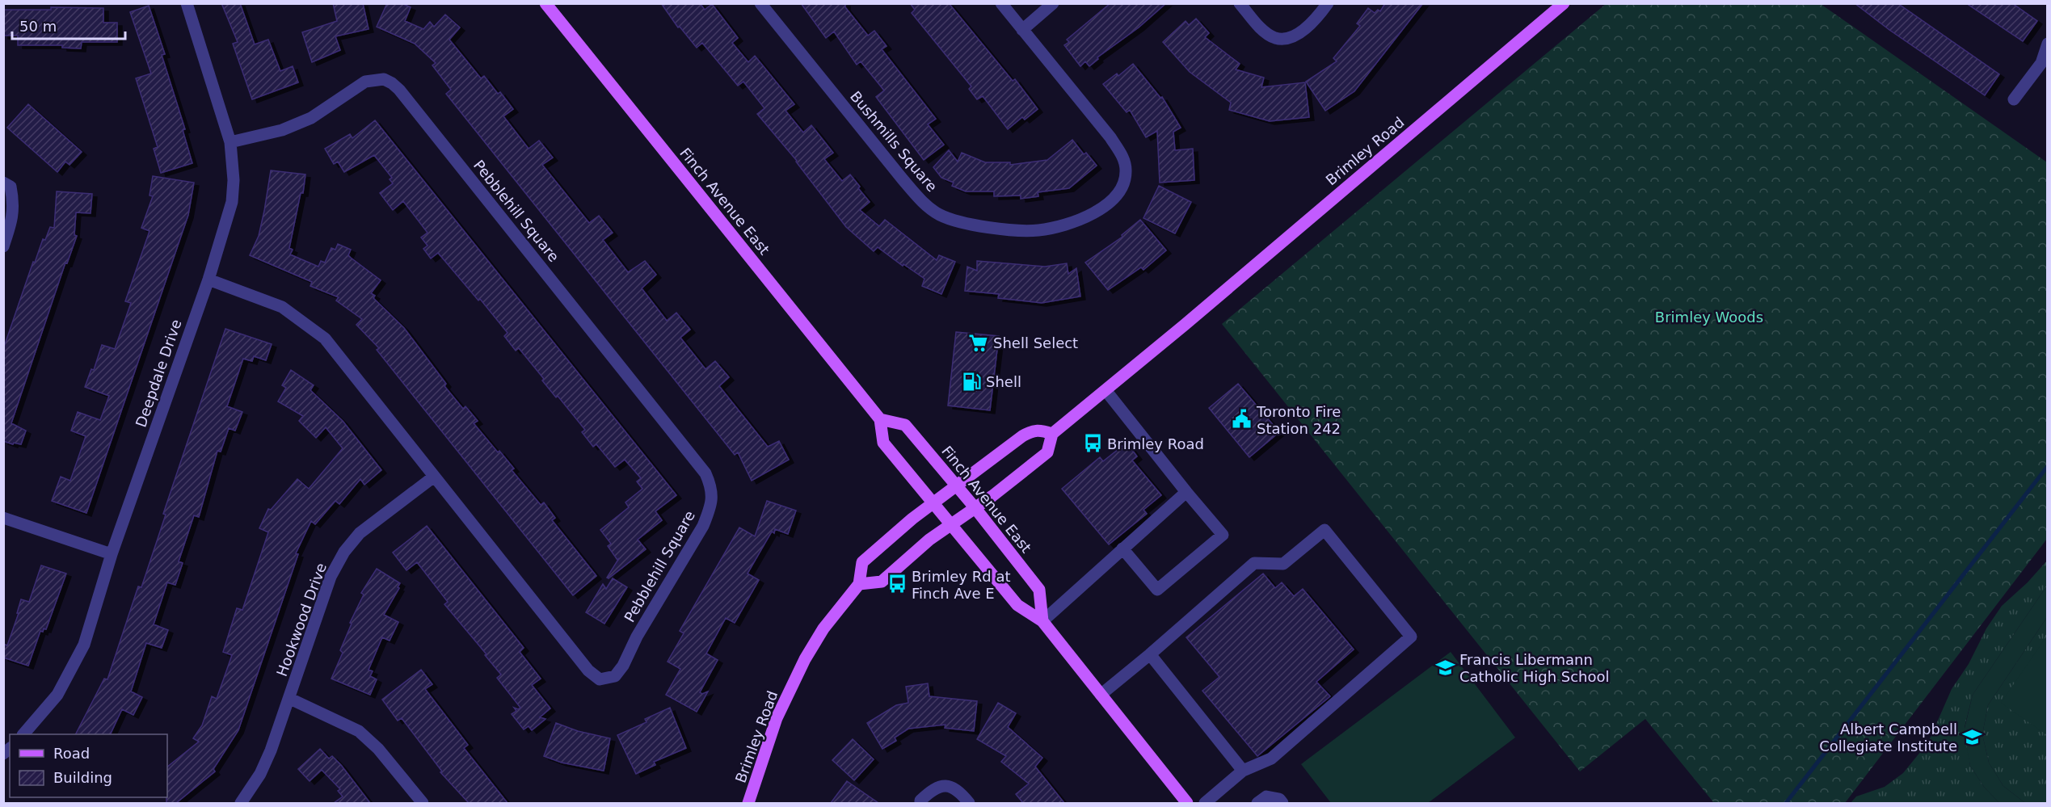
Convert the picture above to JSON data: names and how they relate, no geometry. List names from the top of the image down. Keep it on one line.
{"streets":{"main road":["Brimley Road","Finch Avenue East"],"street":["Bushmills Square","Pebblehill Square","Deepdale Drive","Hookwood Drive"]},"crossings":[["Brimley Road","Finch Avenue East"],["Pebblehill Square","Deepdale Drive"],["Pebblehill Square","Hookwood Drive"]],"parks":["Brimley Woods"],"places":{"supermarket":["Shell Select"],"fuel station":["Shell"],"public building":["Toronto Fire Station 242"],"bus stop":["Brimley Road","Brimley Rd at Finch Ave E"],"school or university":["Francis Libermann Catholic High School","Albert Campbell Collegiate Institute"]},"legend":["Road","Building"],"scale_bar":"50 m"}
